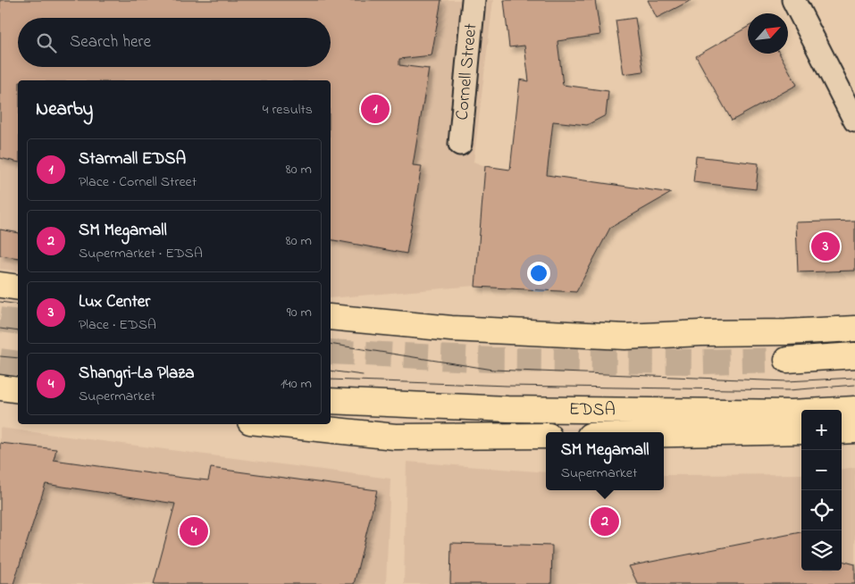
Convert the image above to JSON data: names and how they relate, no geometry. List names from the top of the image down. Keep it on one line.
{"streets":{"highway":["EDSA"],"street":["Cornell Street"]},"north":"top right","page":{"search":"Search here","heading":["Nearby","4 results"],"pins":["1","3","2","4"],"list":[{"mark":"1","name":"Starmall EDSA","note":"Place · Cornell Street","value":"80 m"},{"mark":"2","name":"SM Megamall","note":"Supermarket · EDSA","value":"80 m"},{"mark":"3","name":"Lux Center","note":"Place · EDSA","value":"90 m"},{"mark":"4","name":"Shangri-La Plaza","note":"Supermarket","value":"140 m"}],"map_buttons":["+","−"],"popup":["SM Megamall","Supermarket"]}}
